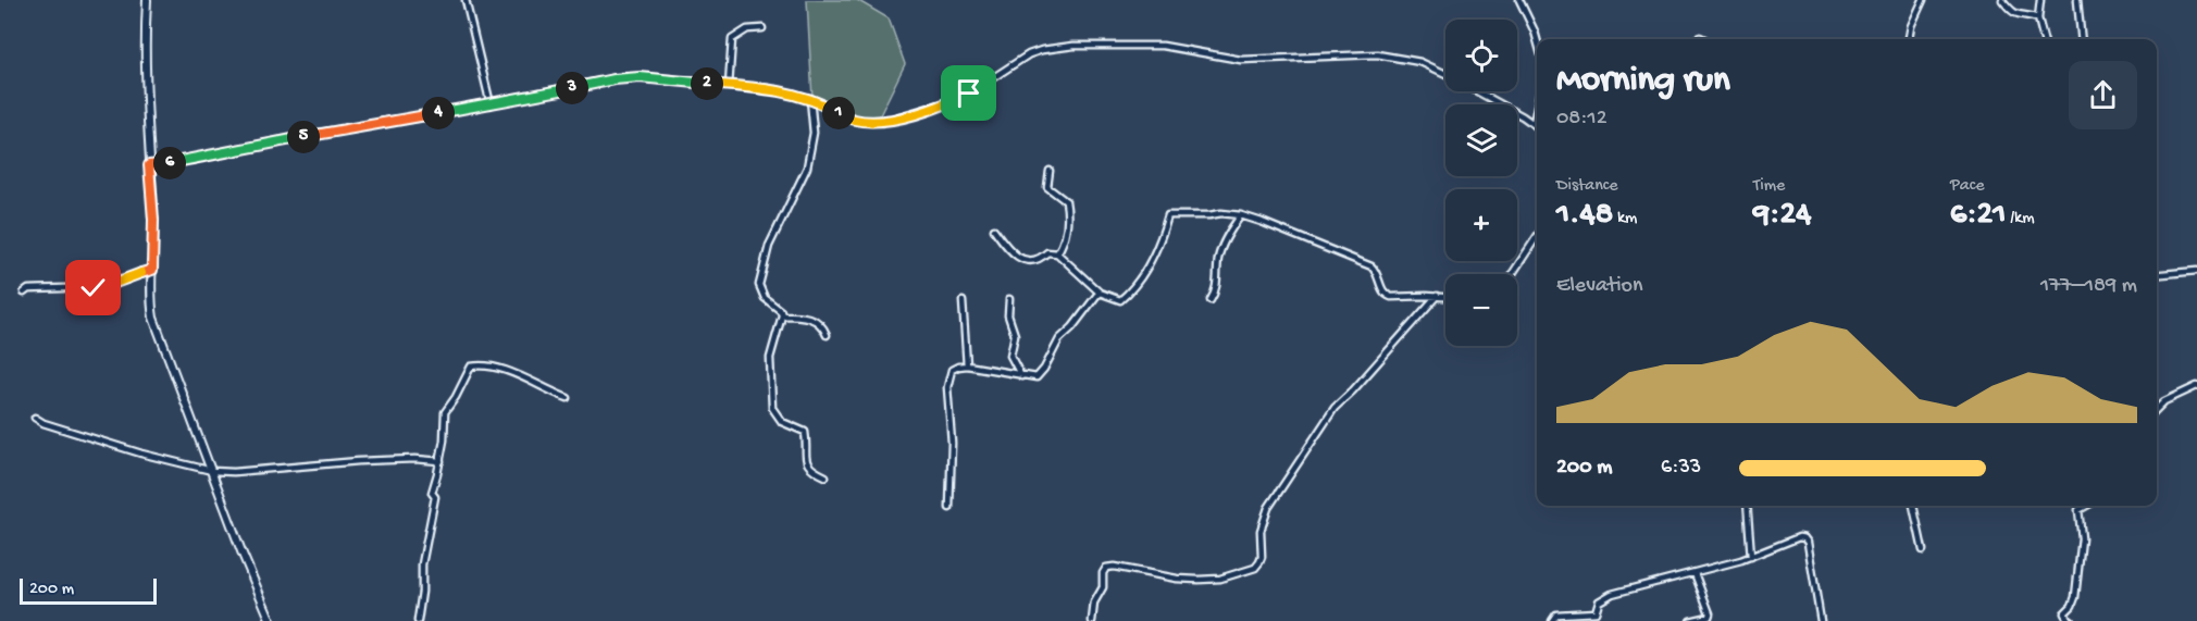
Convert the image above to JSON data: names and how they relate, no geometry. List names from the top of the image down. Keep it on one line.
{"scale_bar":"200 m","page":{"map_buttons":["+","−"],"heading":["Morning run","08:12"],"pins":["2","3","1","4","5","6"],"stats":[["Distance","1.48 km"],["Time","9:24"],["Pace","6:21 /km"]],"chart":["Elevation","177–189 m"],"list":[{"name":"200 m","note":"6:33"}],"scale":"200 m"}}
